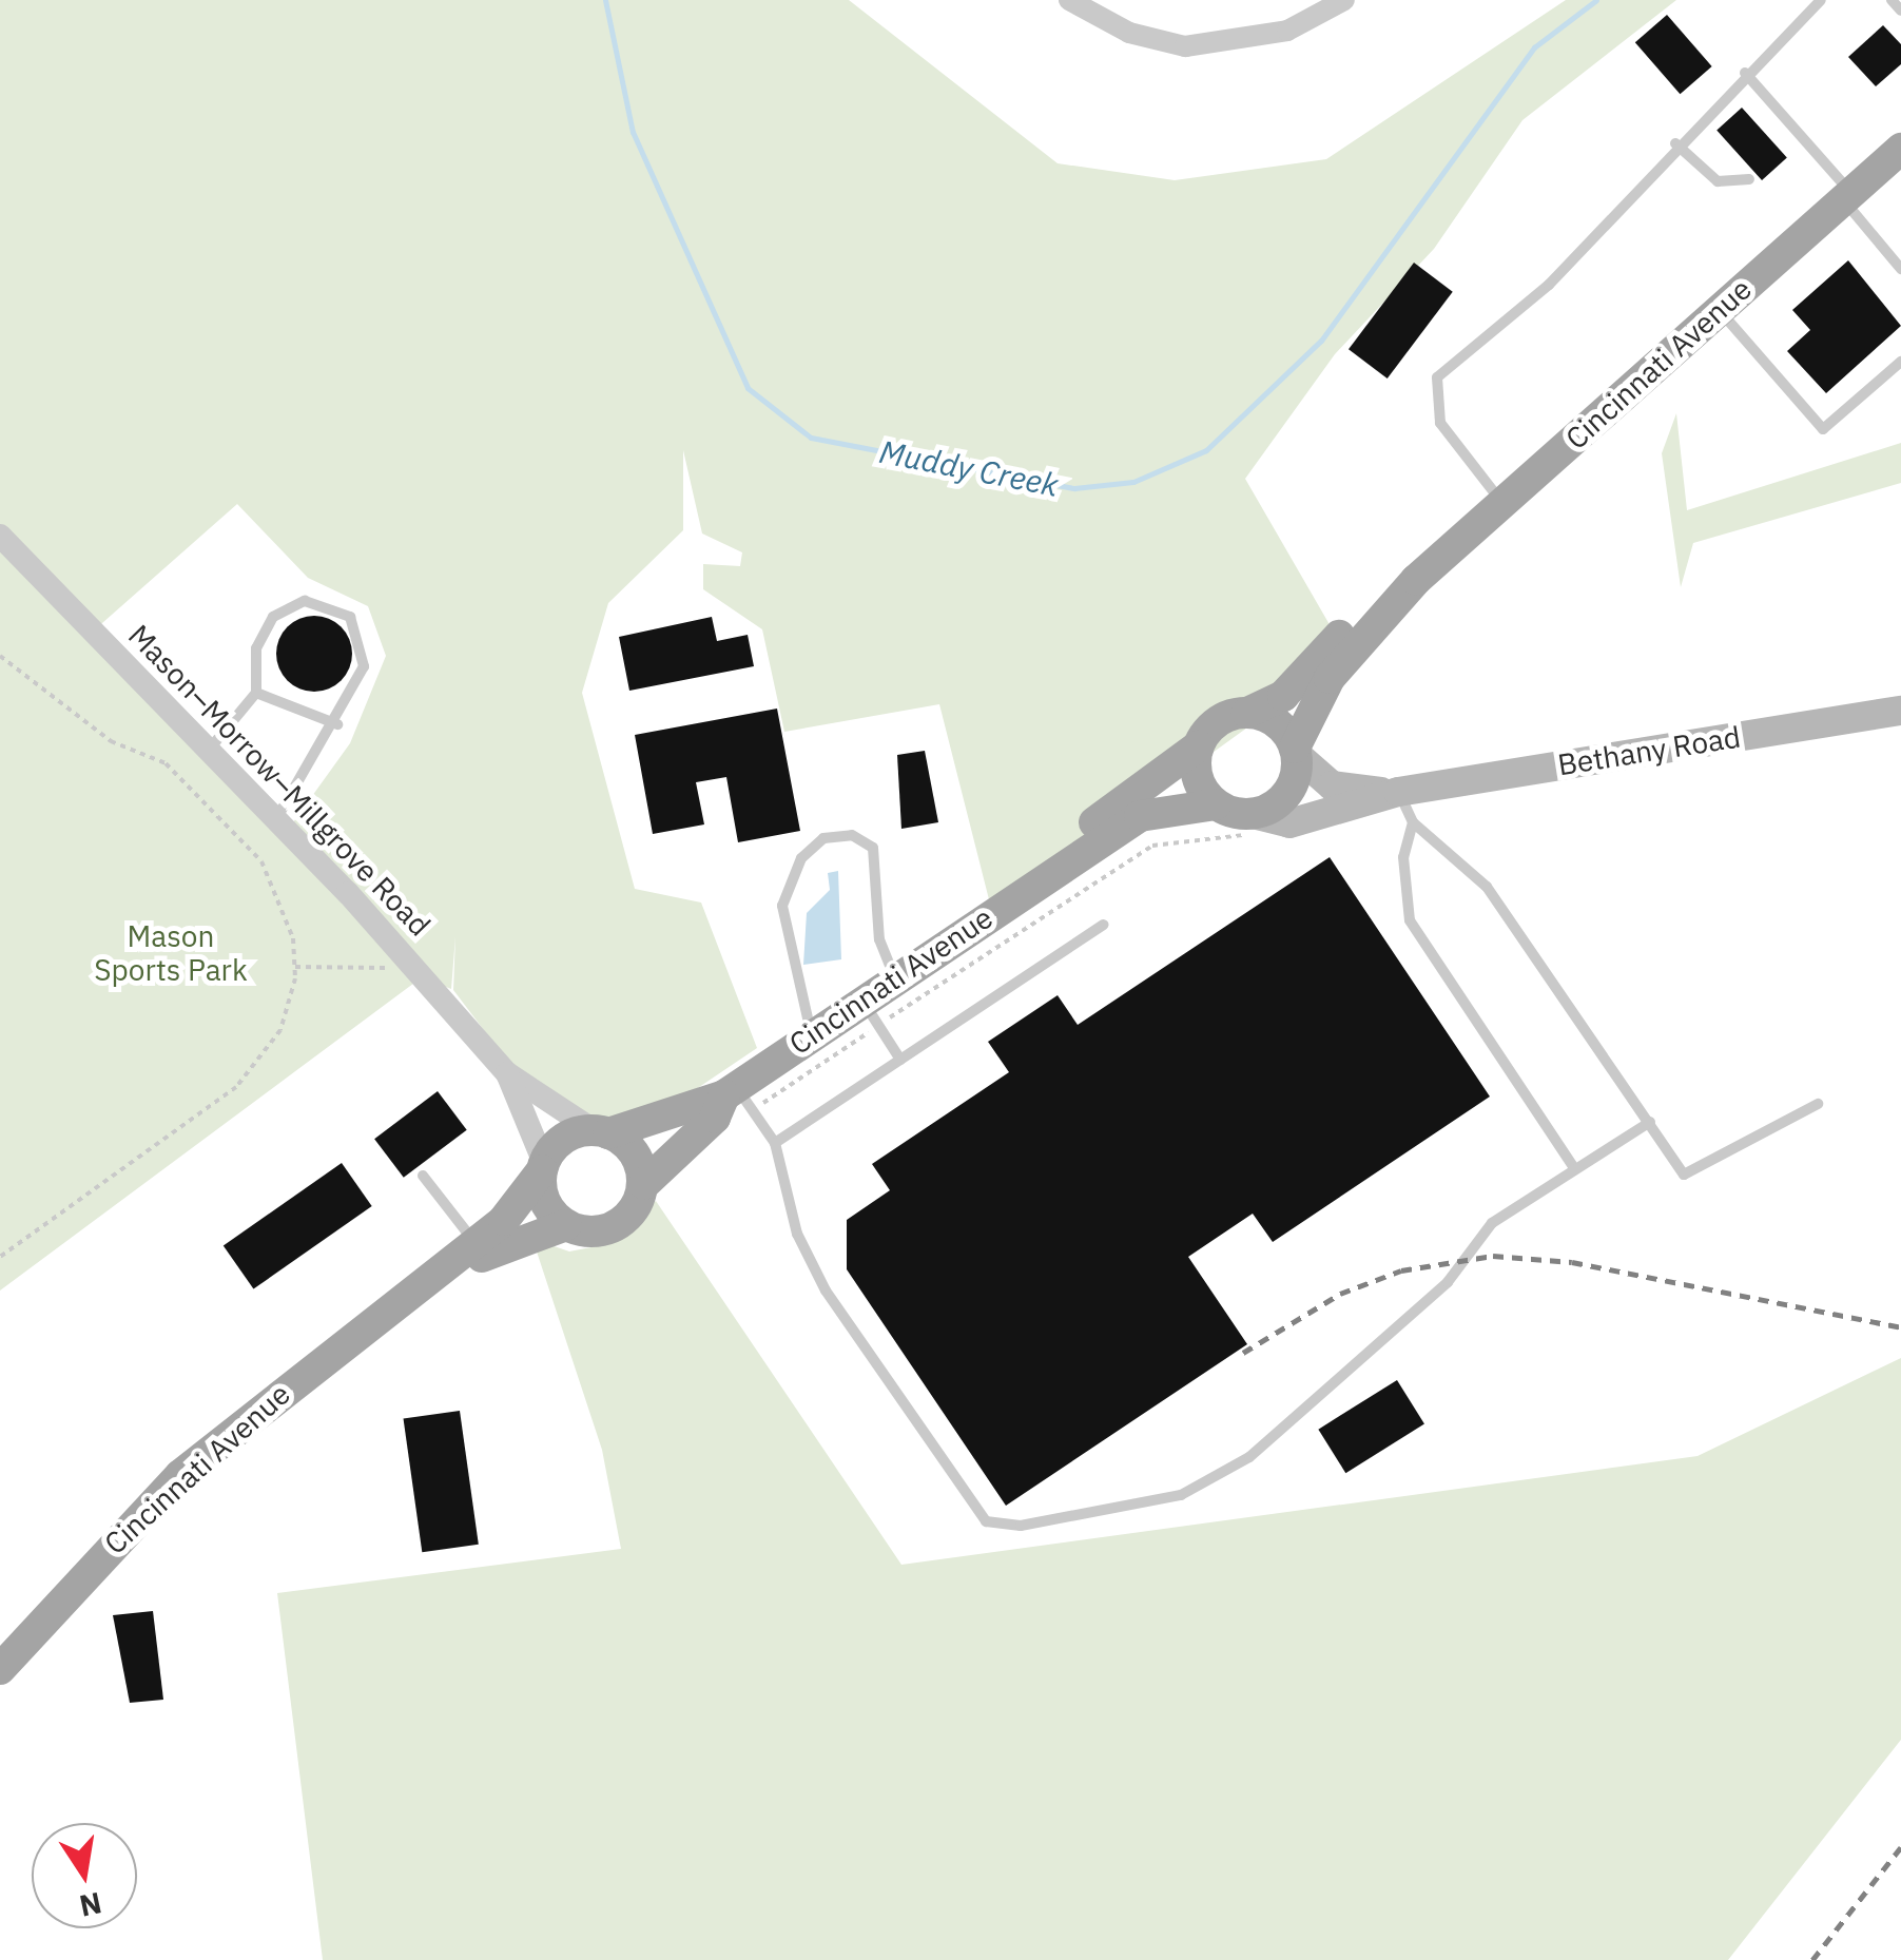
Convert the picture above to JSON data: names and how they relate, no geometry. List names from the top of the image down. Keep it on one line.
{"streets":{"main road":["Cincinnati Avenue","Bethany Road"],"street":["Mason–Morrow–Millgrove Road"]},"crossings":[["Cincinnati Avenue","Bethany Road"],["Cincinnati Avenue","Mason–Morrow–Millgrove Road"]],"water":["Muddy Creek"],"parks":["Mason Sports Park"],"north":"bottom"}
